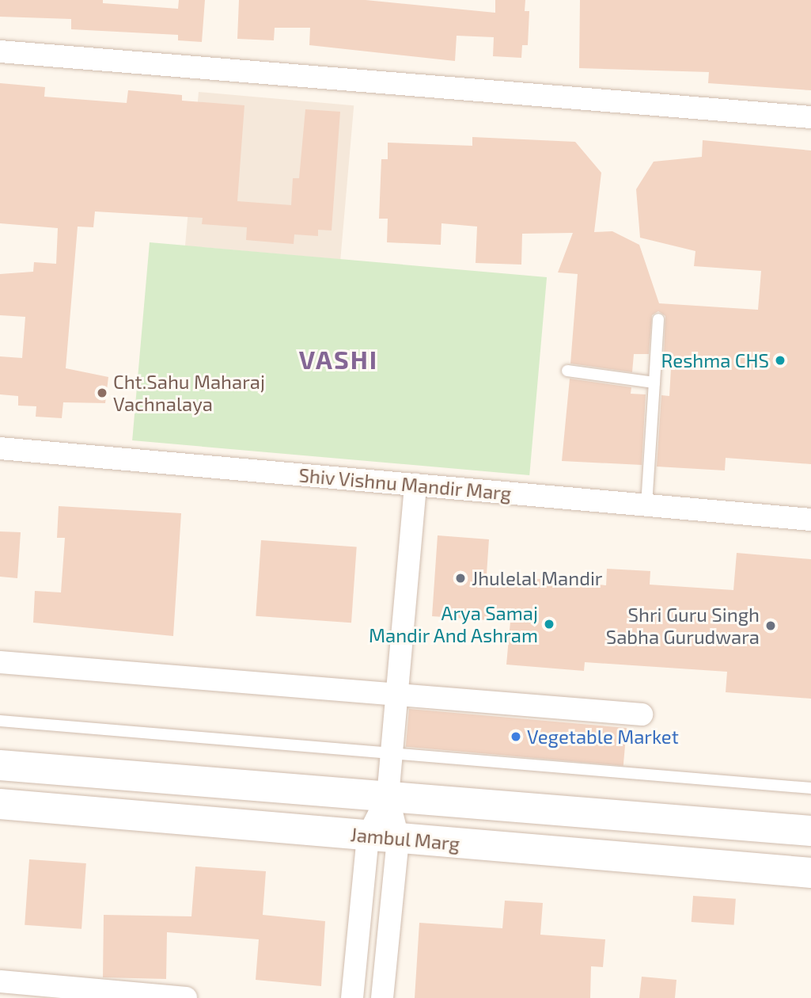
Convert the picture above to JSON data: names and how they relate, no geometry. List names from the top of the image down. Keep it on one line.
{"streets":{"main road":["Jambul Marg"],"street":["Shiv Vishnu Mandir Marg"]},"districts":["VASHI"],"places":["Reshma CHS","Cht.Sahu Maharaj Vachnalaya","Jhulelal Mandir","Arya Samaj Mandir And Ashram","Shri Guru Singh Sabha Gurudwara","Vegetable Market"]}
